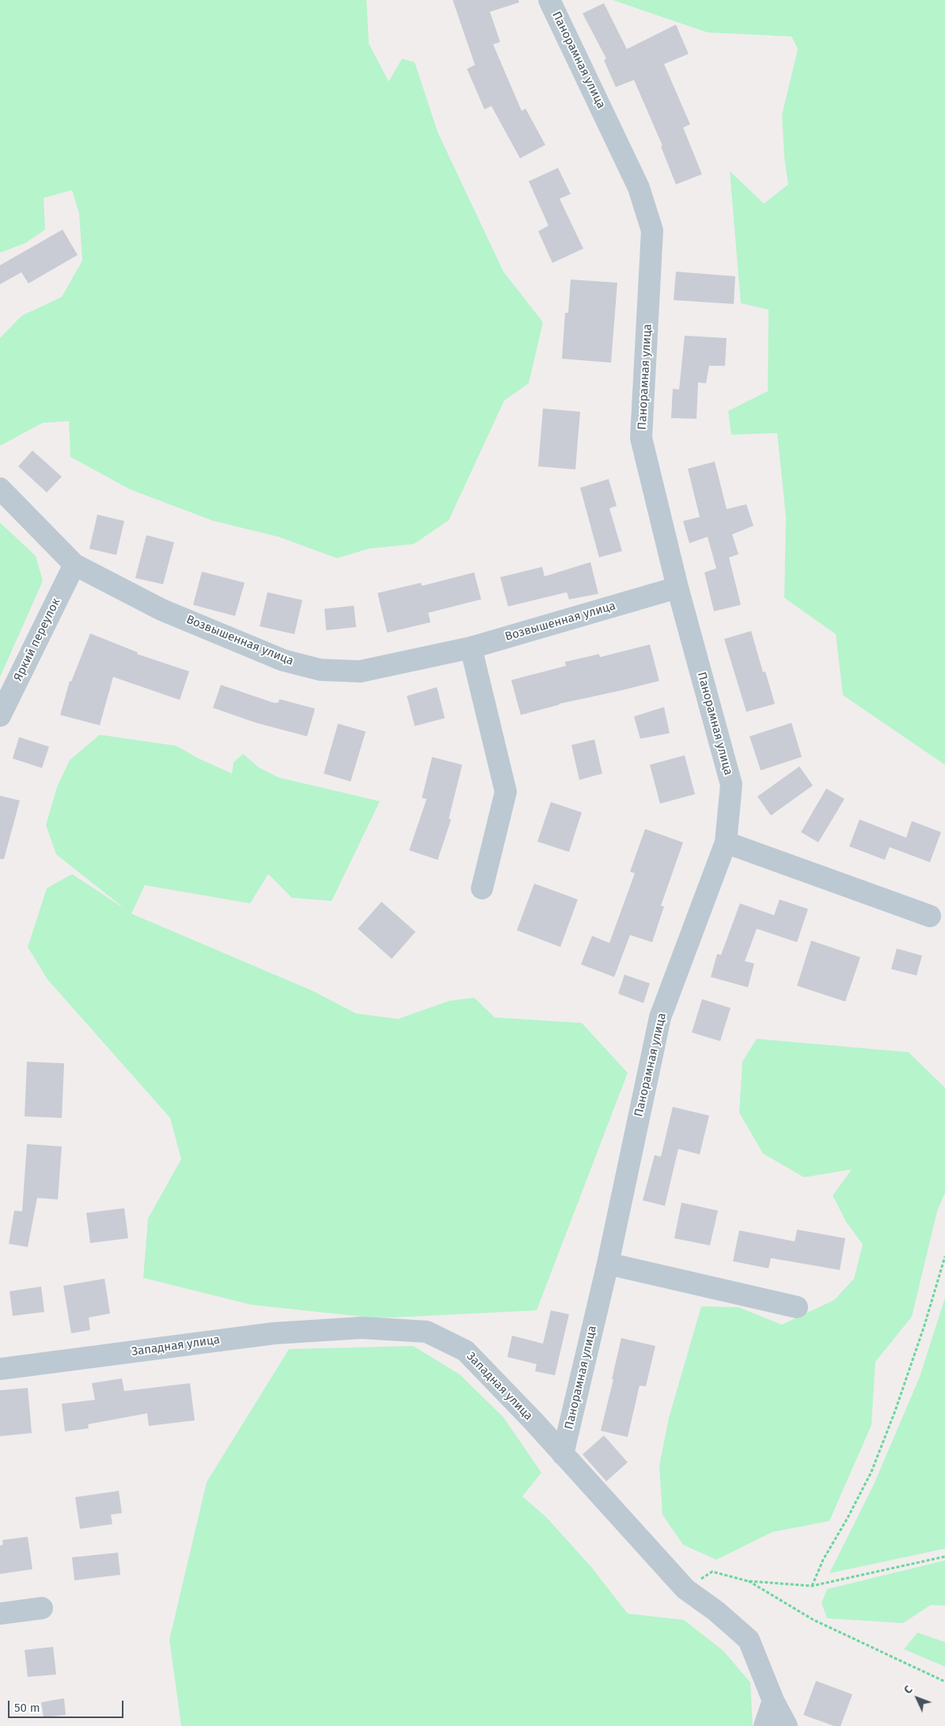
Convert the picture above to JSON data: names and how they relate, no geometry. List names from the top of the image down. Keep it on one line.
{"streets":{"street":["Панорамная улица","Возвышенная улица","Яркий переулок","Западная улица"]},"crossings":[["Панорамная улица","Возвышенная улица"],["Панорамная улица","Западная улица"],["Возвышенная улица","Яркий переулок"]],"scale_bar":"50 m","north":"top left"}
